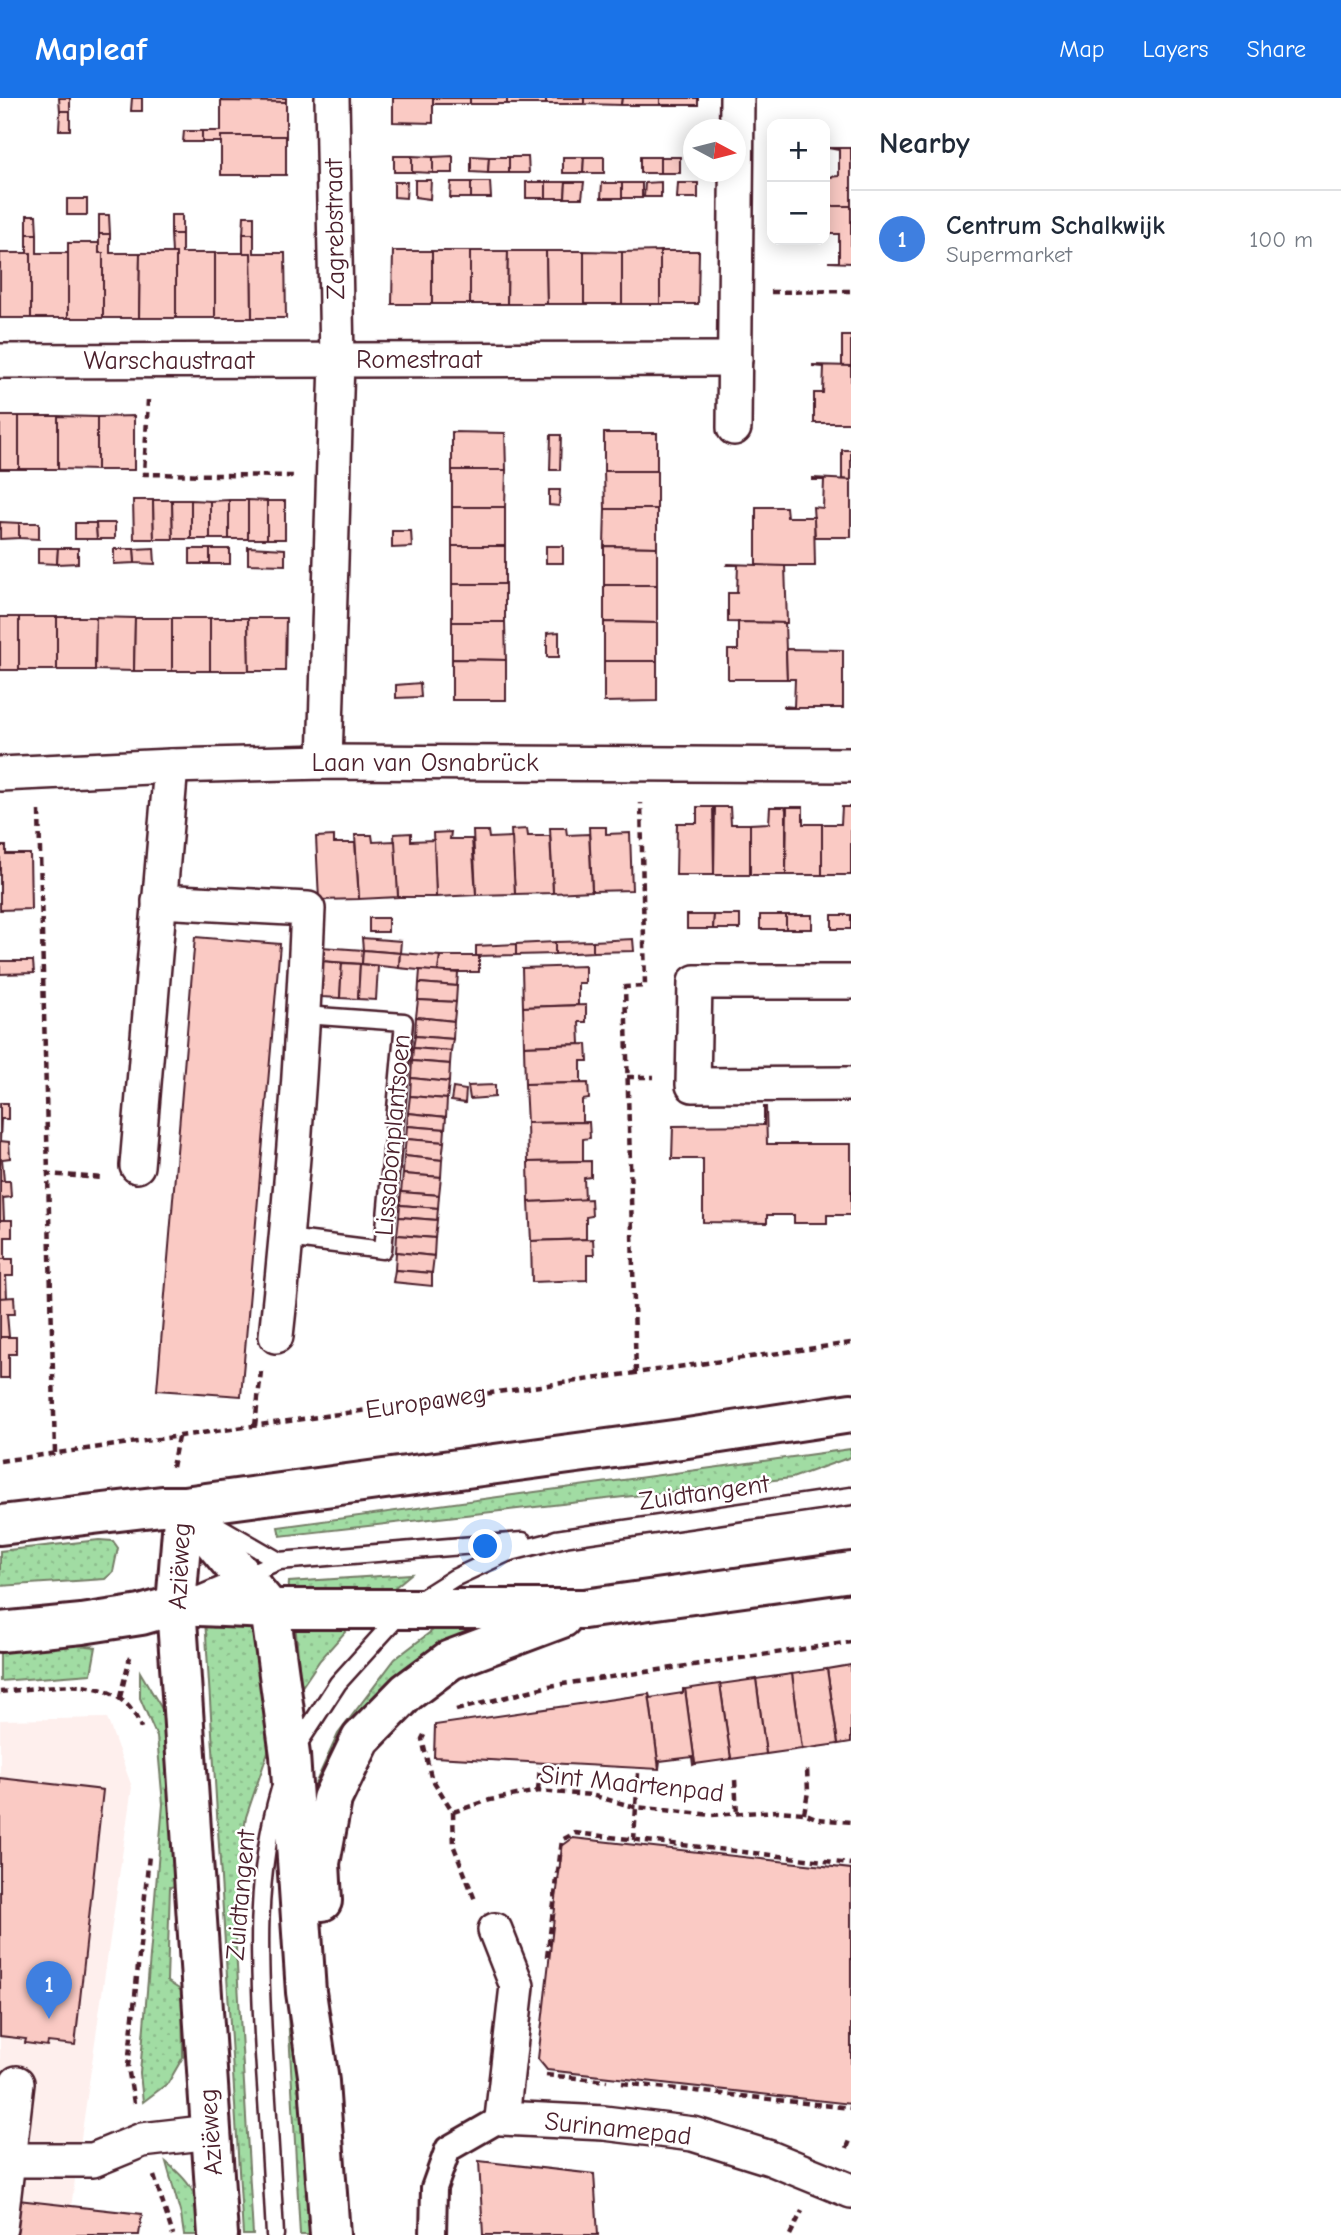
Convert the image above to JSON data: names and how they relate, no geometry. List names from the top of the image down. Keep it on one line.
{"streets":{"main road":["Aziëweg"],"street":["Zagrebstraat","Romestraat","Warschaustraat","Laan van Osnabrück","Surinamepad"],"lane":["Lissabonplantsoen","Zuidtangent"],"path":["Europaweg","Sint Maartenpad"]},"crossings":[["Zagrebstraat","Romestraat"],["Zagrebstraat","Warschaustraat"],["Romestraat","Warschaustraat"],["Romestraat","Laan van Osnabrück"],["Zuidtangent","Aziëweg"]],"north":"right","page":{"header":"Mapleaf","nav":["Map","Layers","Share"],"heading":"Nearby","map_buttons":["+","−"],"list":[{"mark":"1","name":"Centrum Schalkwijk","note":"Supermarket","value":"100 m"}],"pins":"1"}}
